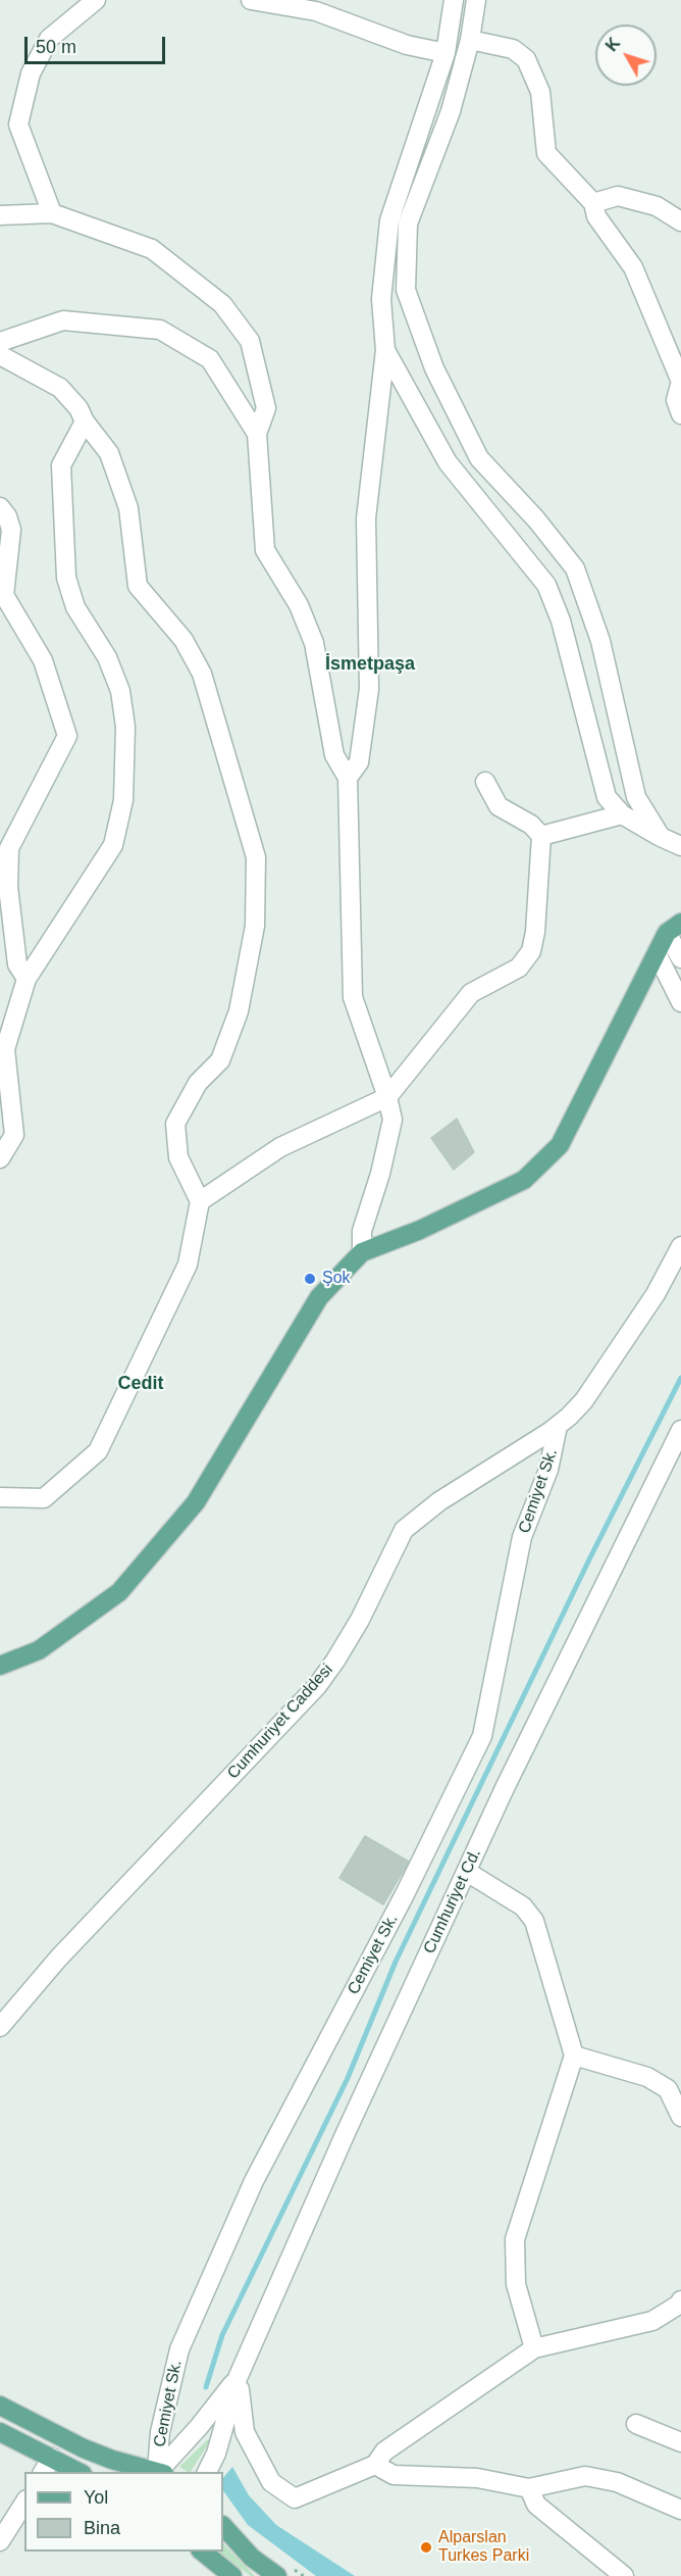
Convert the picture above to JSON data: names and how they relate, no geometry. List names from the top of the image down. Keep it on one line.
{"streets":{"street":["Cemiyet Sk.","Cumhuriyet Caddesi","Cumhuriyet Cd."]},"crossings":[["Cemiyet Sk.","Cumhuriyet Caddesi"]],"districts":["İsmetpaşa","Cedit"],"places":["Şok","Alparslan Turkes Parki"],"legend":["Yol","Bina"],"scale_bar":"50 m","north":"top left"}
